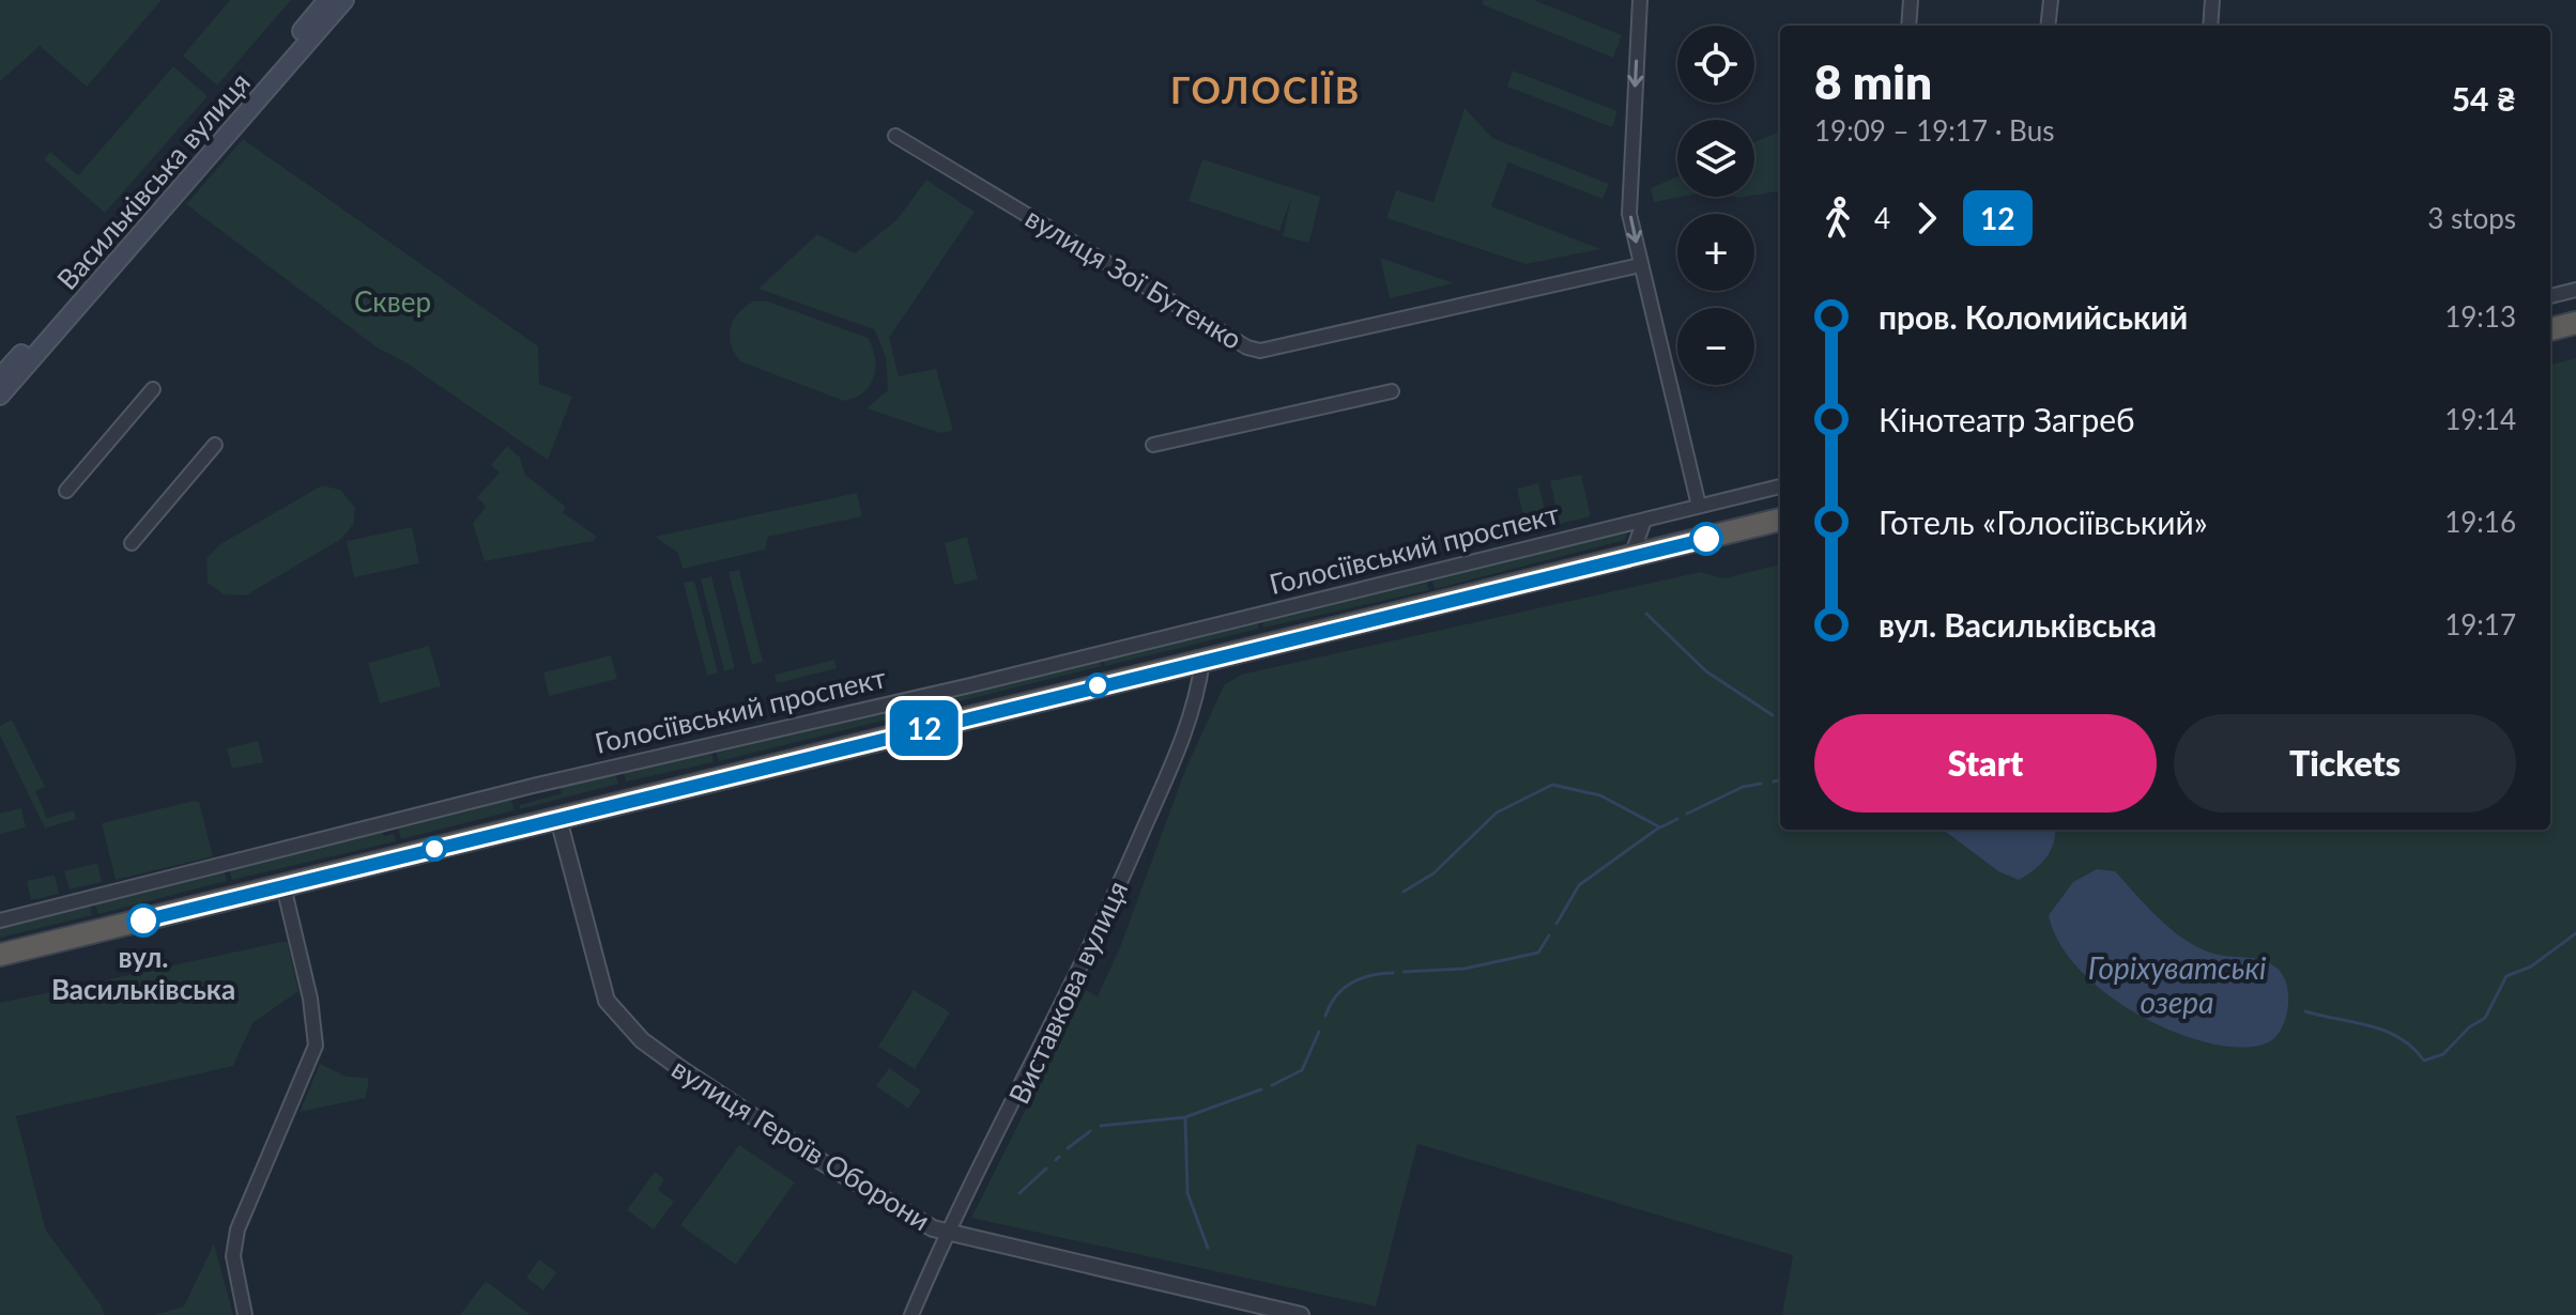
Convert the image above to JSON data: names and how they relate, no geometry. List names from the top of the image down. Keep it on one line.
{"streets":{"highway":["Голосіївський проспект"],"main road":["Васильківська вулиця"],"street":["вулиця Зої Бутенко","Виставкова вулиця","вулиця Героїв Оборони"]},"crossings":[["Голосіївський проспект","Виставкова вулиця"],["Голосіївський проспект","вулиця Героїв Оборони"],["Виставкова вулиця","вулиця Героїв Оборони"]],"districts":["ГОЛОСІЇВ"],"water":["Горіхуватські озера"],"parks":["Сквер"],"places":["вул. Васильківська"],"lines":["bus line 12"],"page":{"on_map":"12","map_buttons":["+","−"],"heading":["8 min","19:09 – 19:17 · Bus","54 ₴"],"legs":["4","12","3 stops"],"list":[{"name":"пров. Коломийський","value":"19:13"},{"name":"Кінотеатр Загреб","value":"19:14"},{"name":"Готель «Голосіївський»","value":"19:16"},{"name":"вул. Васильківська","value":"19:17"}],"buttons":["Start","Tickets"]}}
